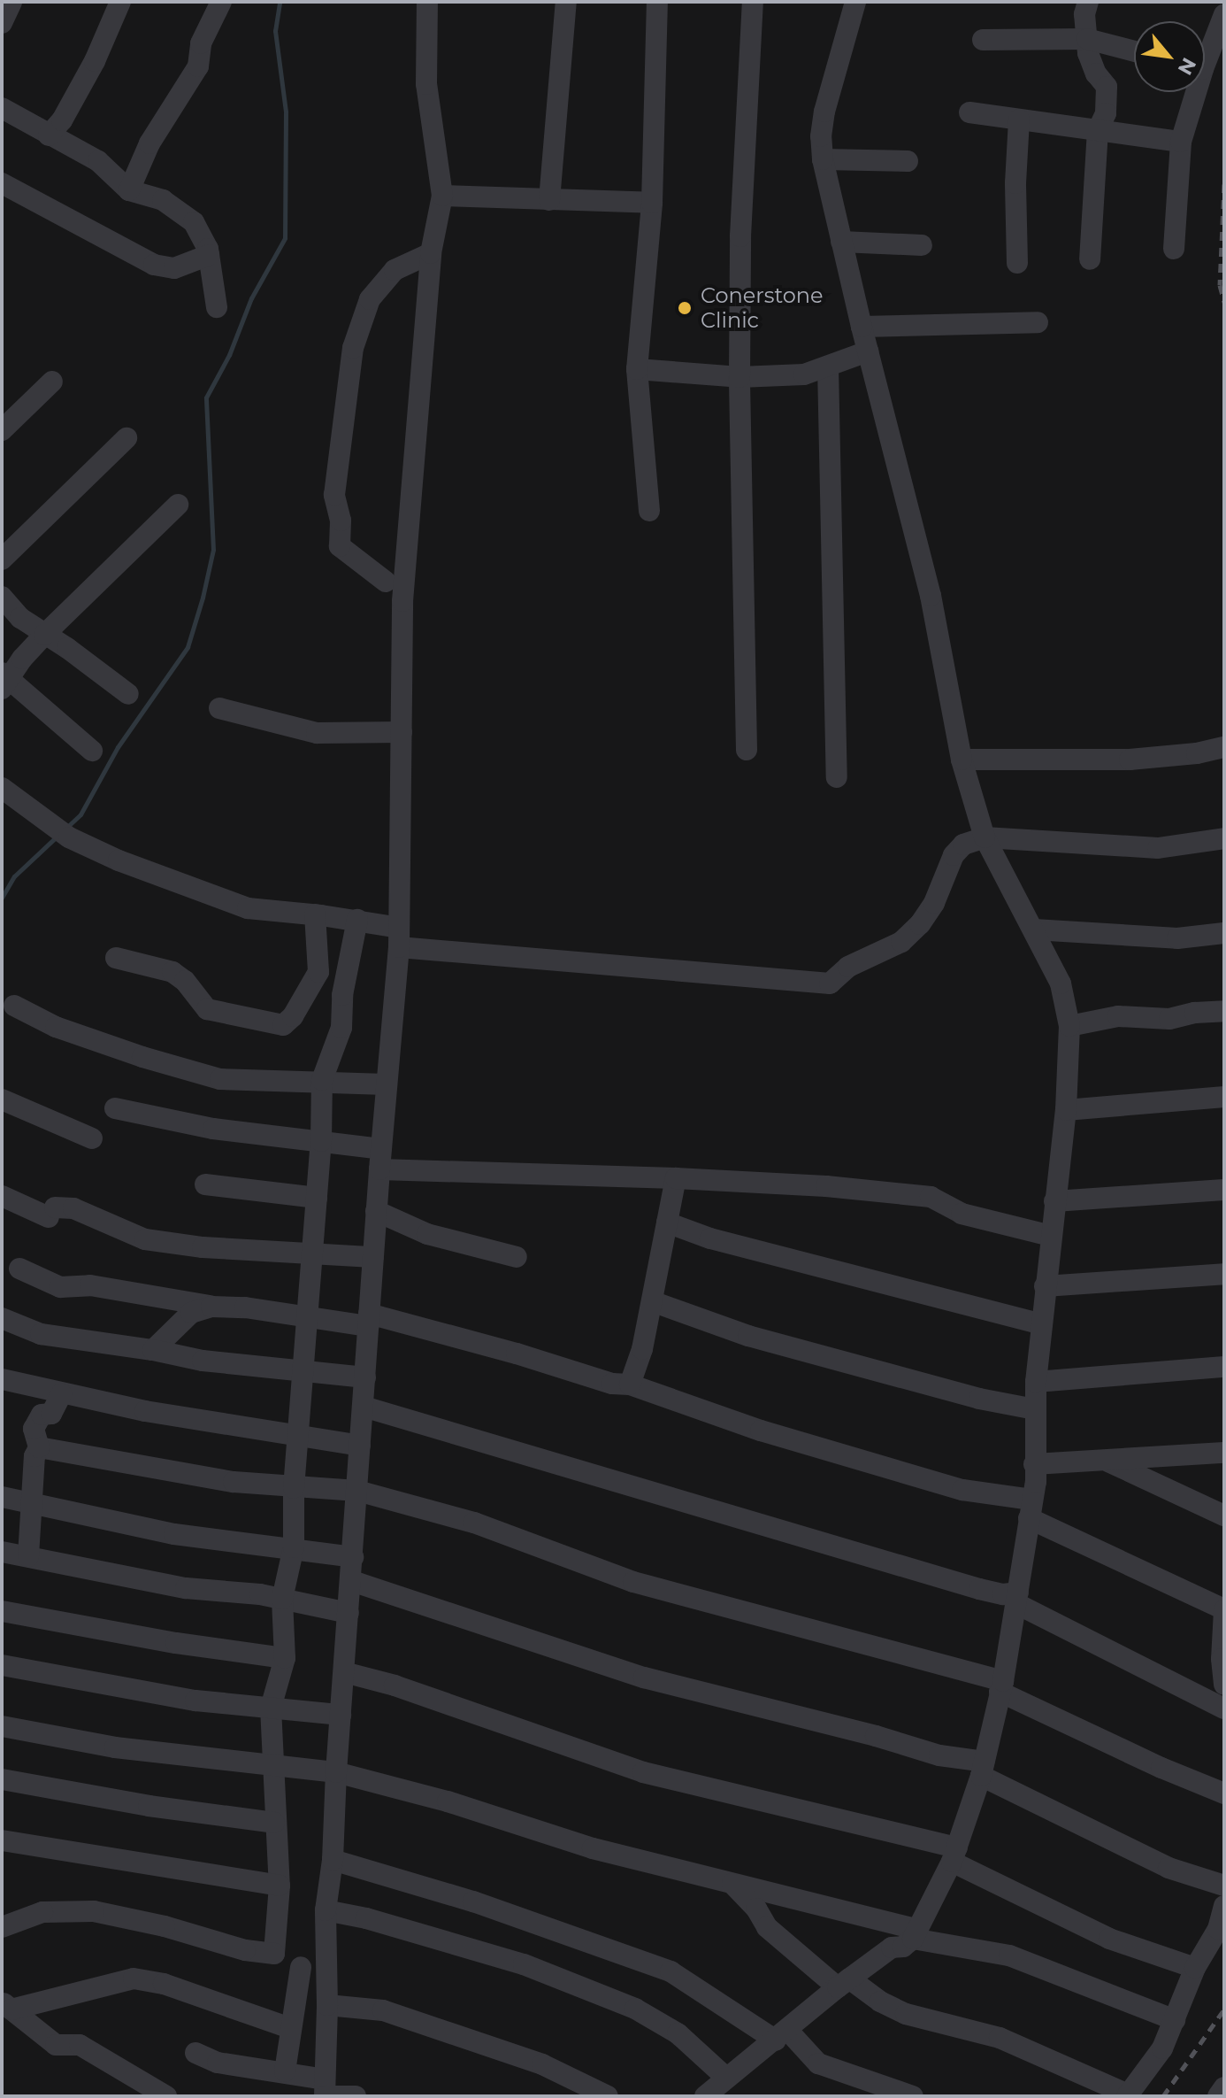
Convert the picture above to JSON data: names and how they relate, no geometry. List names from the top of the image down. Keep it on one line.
{"places":["Conerstone Clinic"],"north":"bottom right"}
